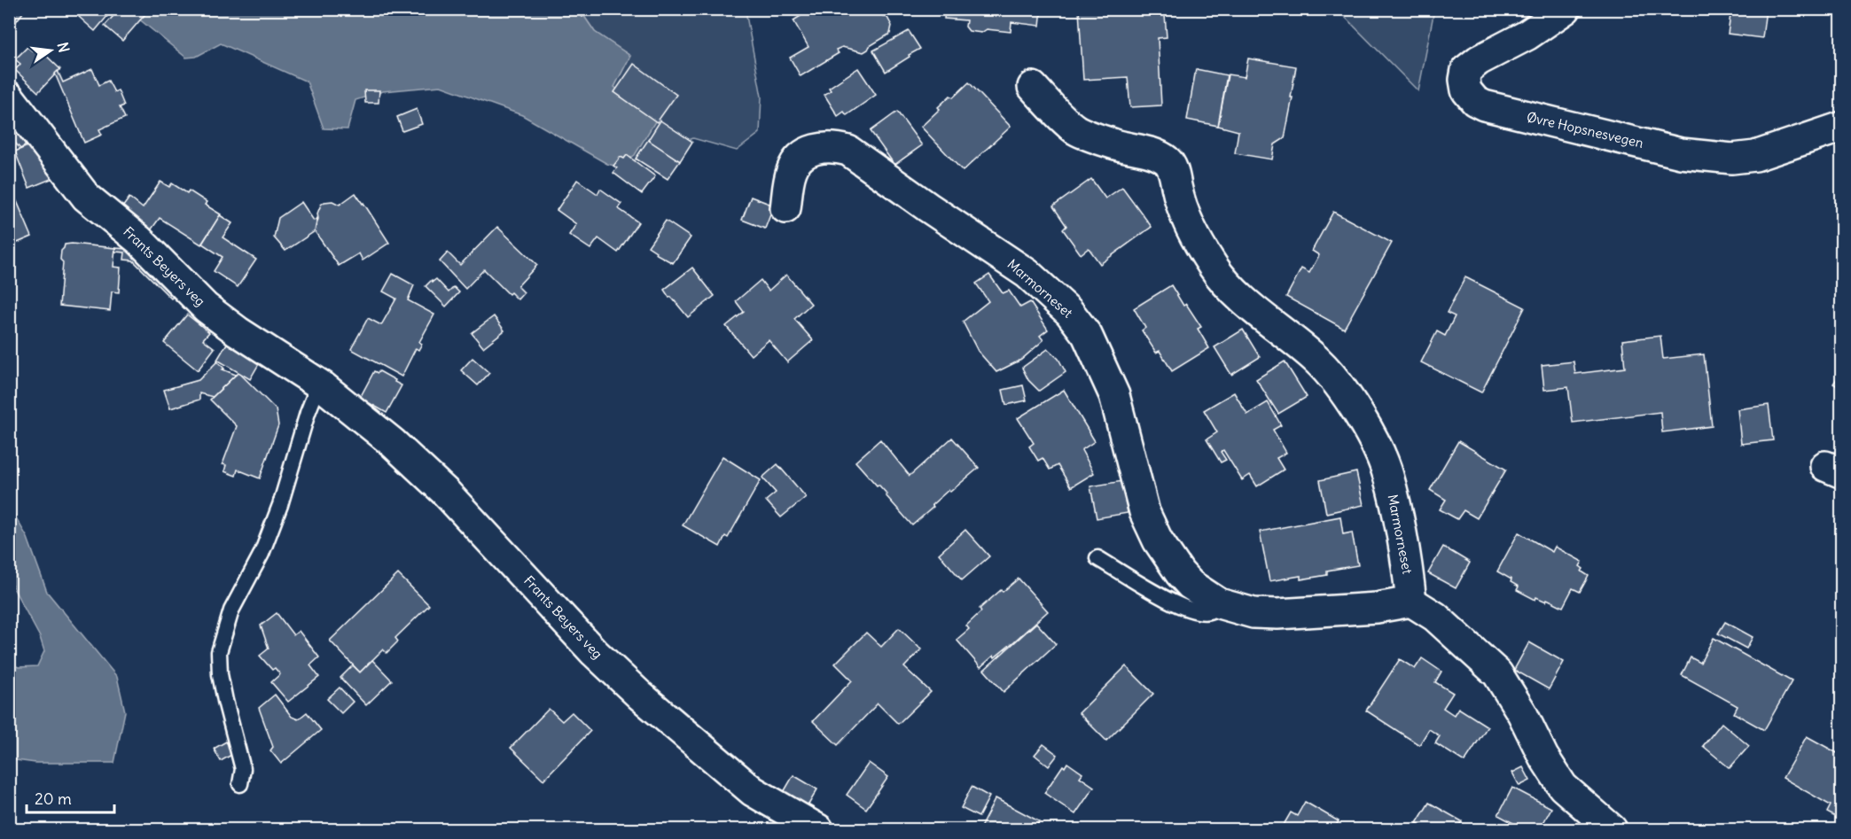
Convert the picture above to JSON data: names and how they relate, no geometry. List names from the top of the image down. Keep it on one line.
{"streets":{"street":["Øvre Hopsnesvegen","Frants Beyers veg","Marmorneset"]},"scale_bar":"20 m","north":"right"}
